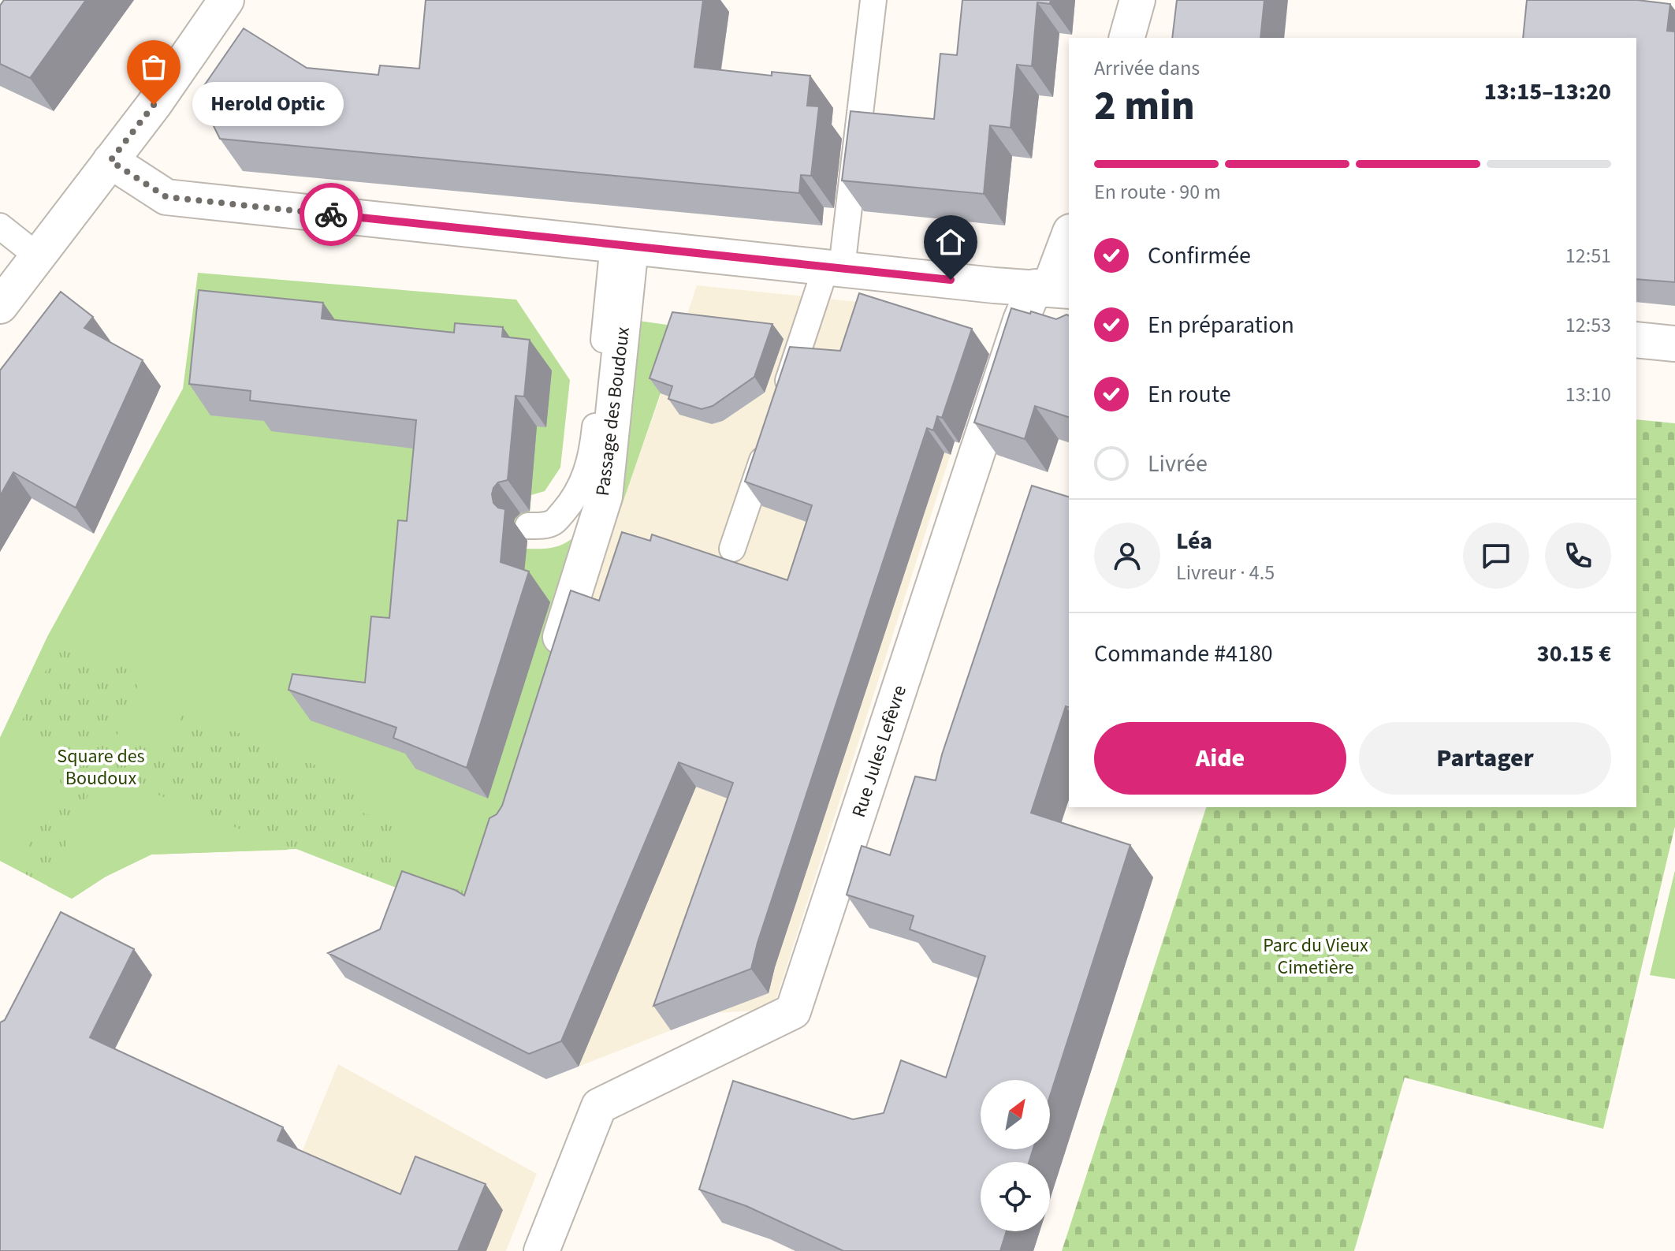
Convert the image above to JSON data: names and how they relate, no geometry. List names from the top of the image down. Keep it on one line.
{"streets":{"street":["Passage des Boudoux","Rue Jules Lefèvre"]},"parks":["Square des Boudoux","Parc du Vieux Cimetière"],"places":["Herold Optic"],"north":"top right","page":{"heading":["2 min","Arrivée dans","13:15–13:20"],"panel":["Léa","Livreur · 4.5","Commande #4180","30.15 €"],"bubble":"Herold Optic","bar":"En route · 90 m","list":[["Confirmée","12:51"],["En préparation","12:53"],["En route","13:10"],"Livrée"],"buttons":["Aide","Partager"]}}
